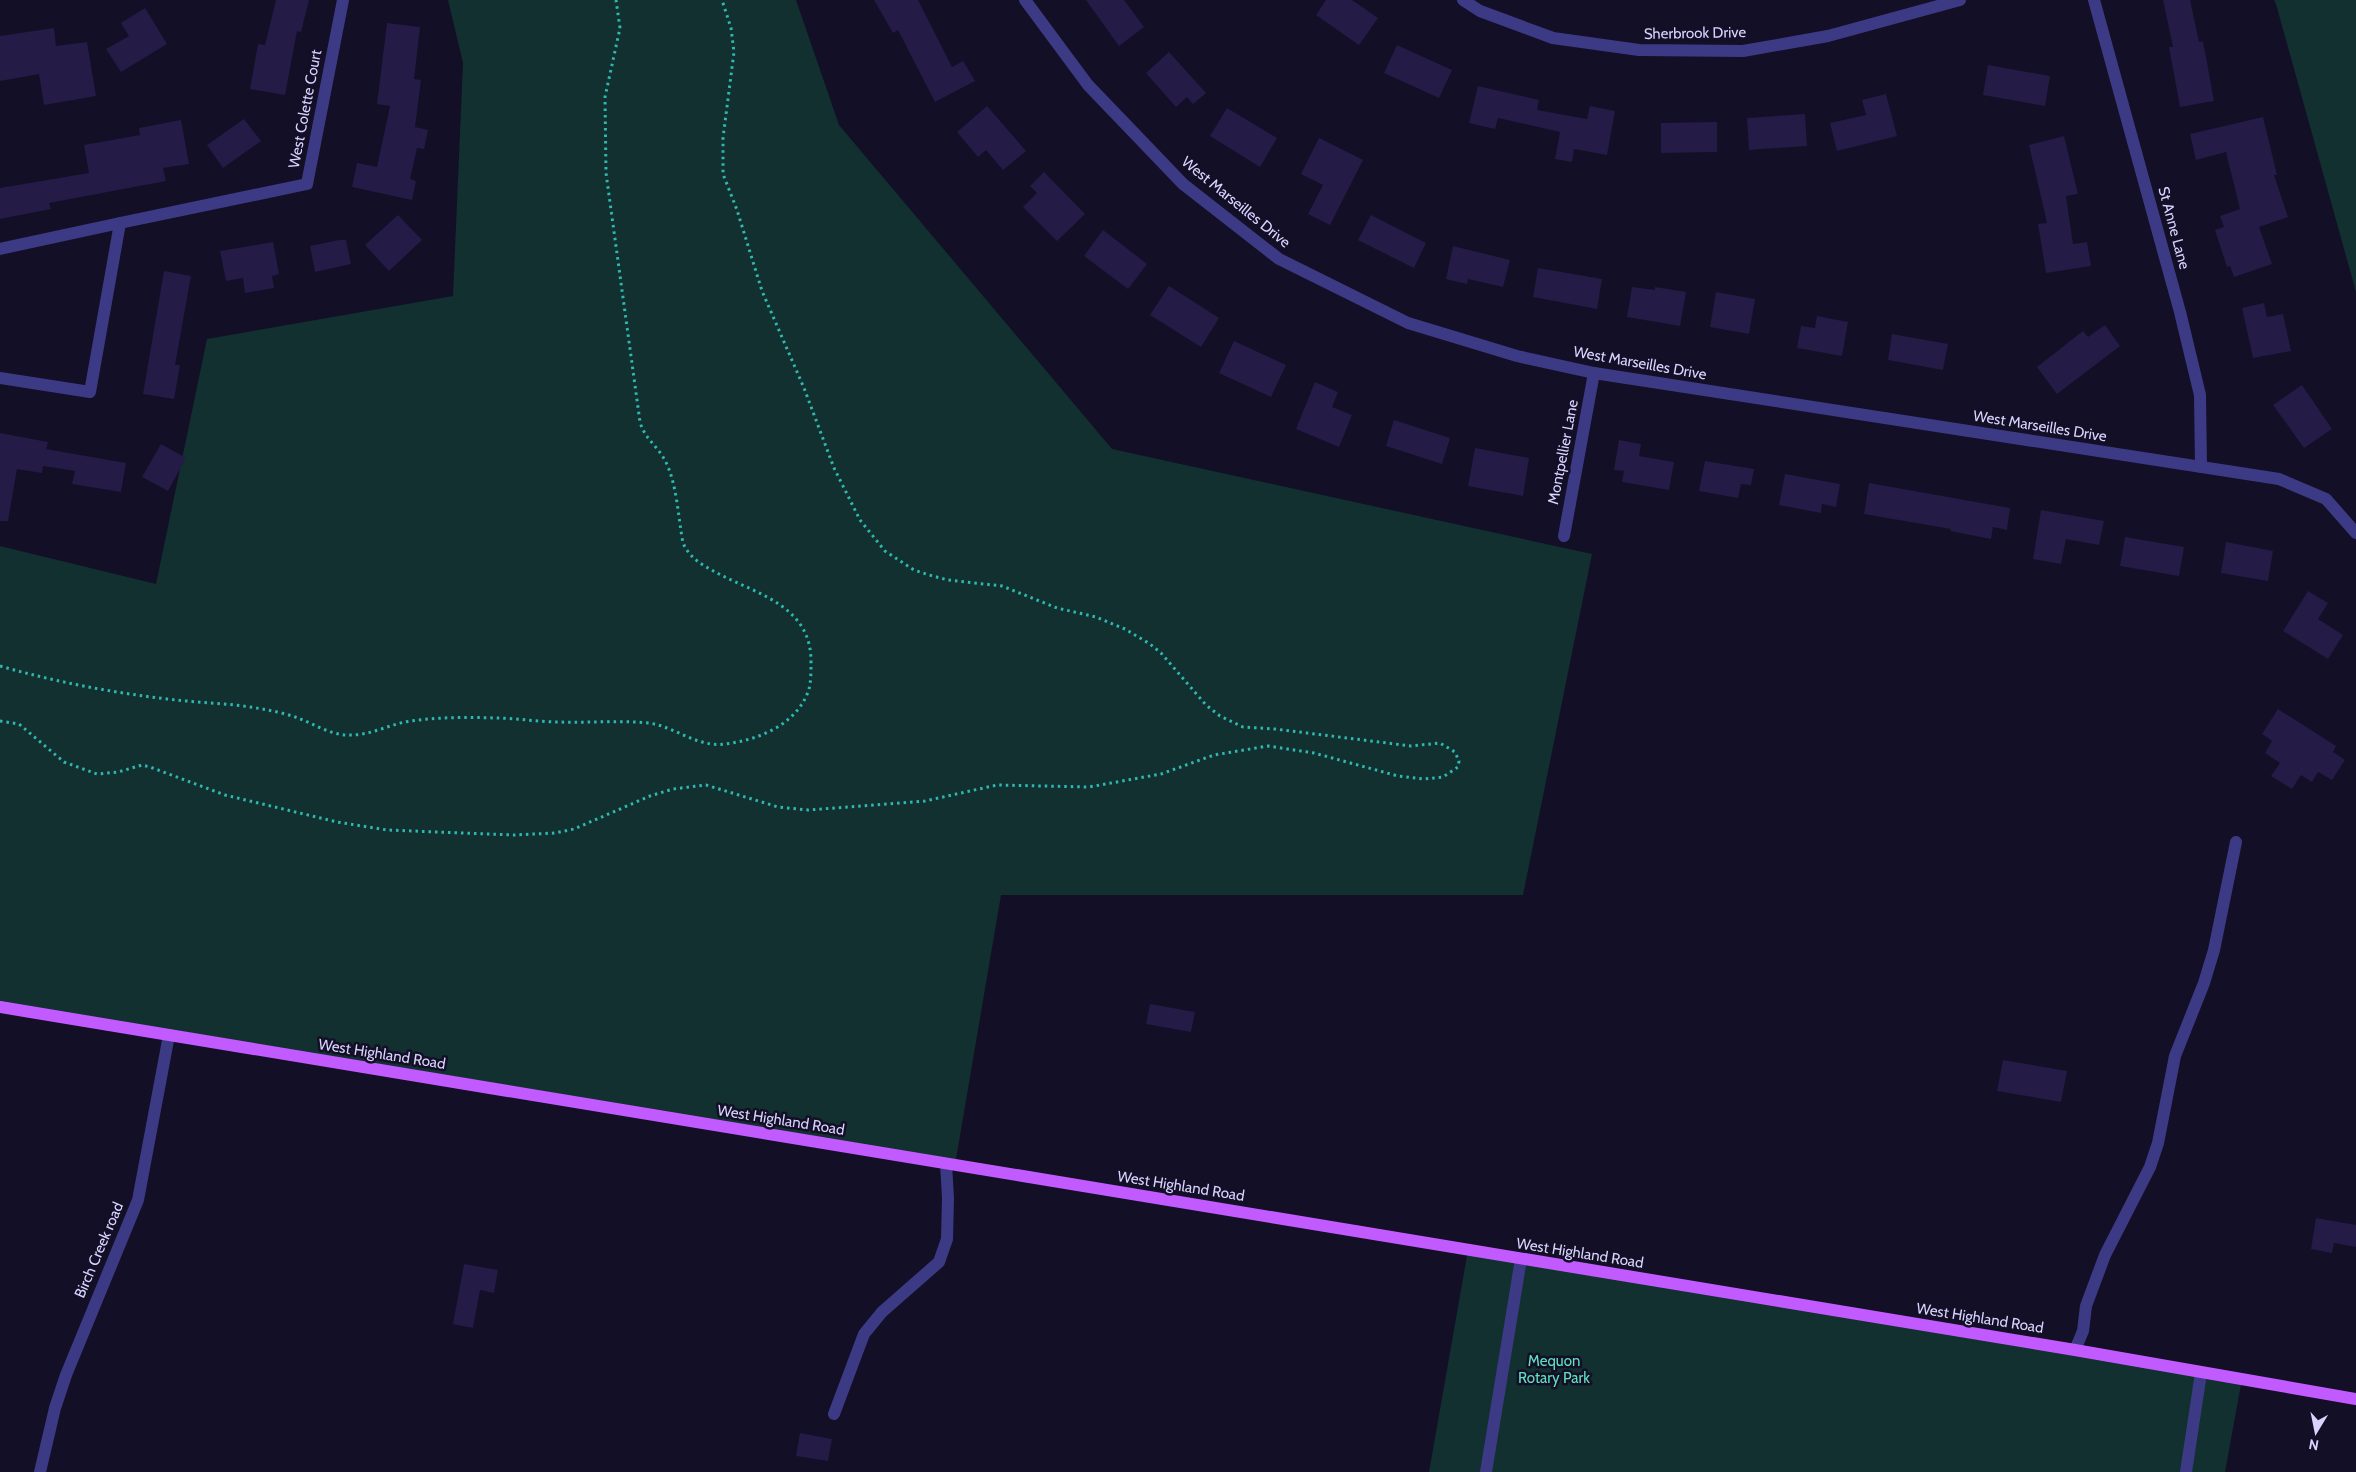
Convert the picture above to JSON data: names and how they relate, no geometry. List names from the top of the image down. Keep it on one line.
{"streets":{"main road":["West Highland Road"],"street":["Sherbrook Drive","West Colette Court","West Marseilles Drive","St Anne Lane","Montpellier Lane","Birch Creek road"]},"crossings":[["West Marseilles Drive","St Anne Lane"],["West Marseilles Drive","Montpellier Lane"],["West Highland Road","Birch Creek road"]],"parks":["Mequon Rotary Park"],"north":"bottom"}
